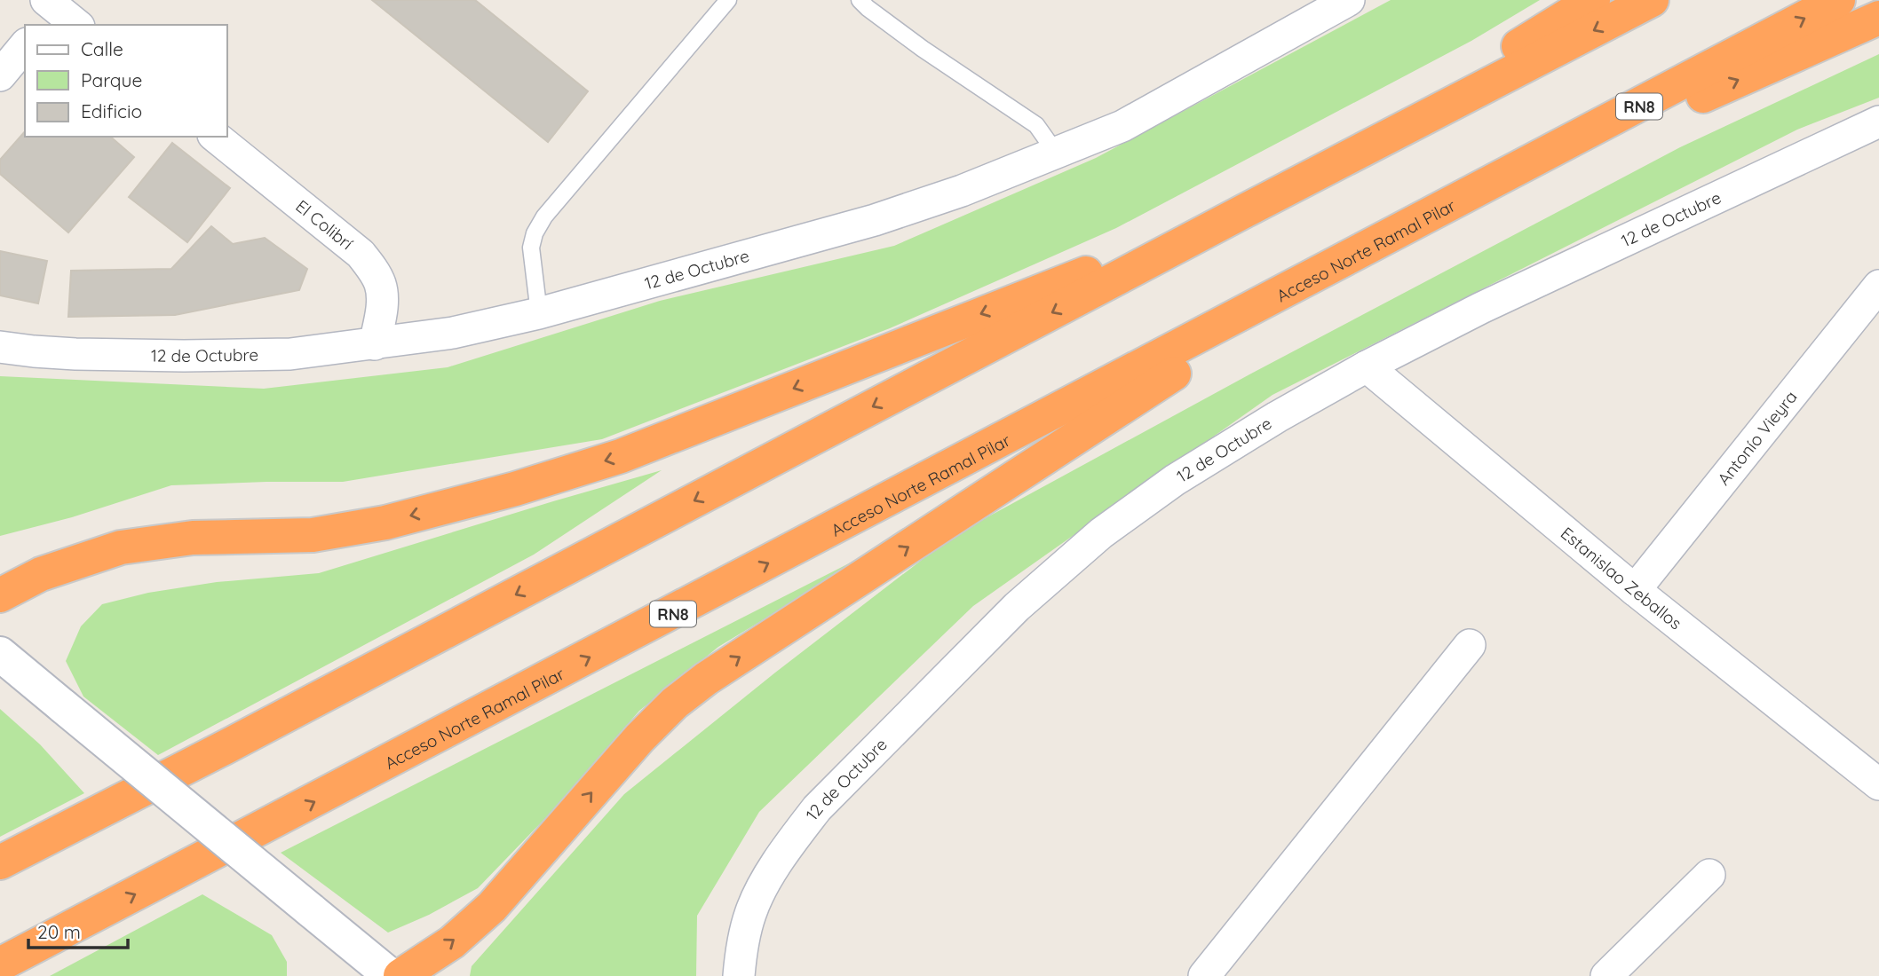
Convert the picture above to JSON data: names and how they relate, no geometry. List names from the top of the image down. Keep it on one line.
{"streets":{"highway":["RN8","Acceso Norte Ramal Pilar"],"street":["12 de Octubre","El Colibrí","Antonío Vieyra","Estanislao Zeballos"]},"crossings":[["12 de Octubre","El Colibrí"],["12 de Octubre","Estanislao Zeballos"],["Antonío Vieyra","Estanislao Zeballos"]],"legend":["Calle","Parque","Edificio"],"scale_bar":"20 m"}
